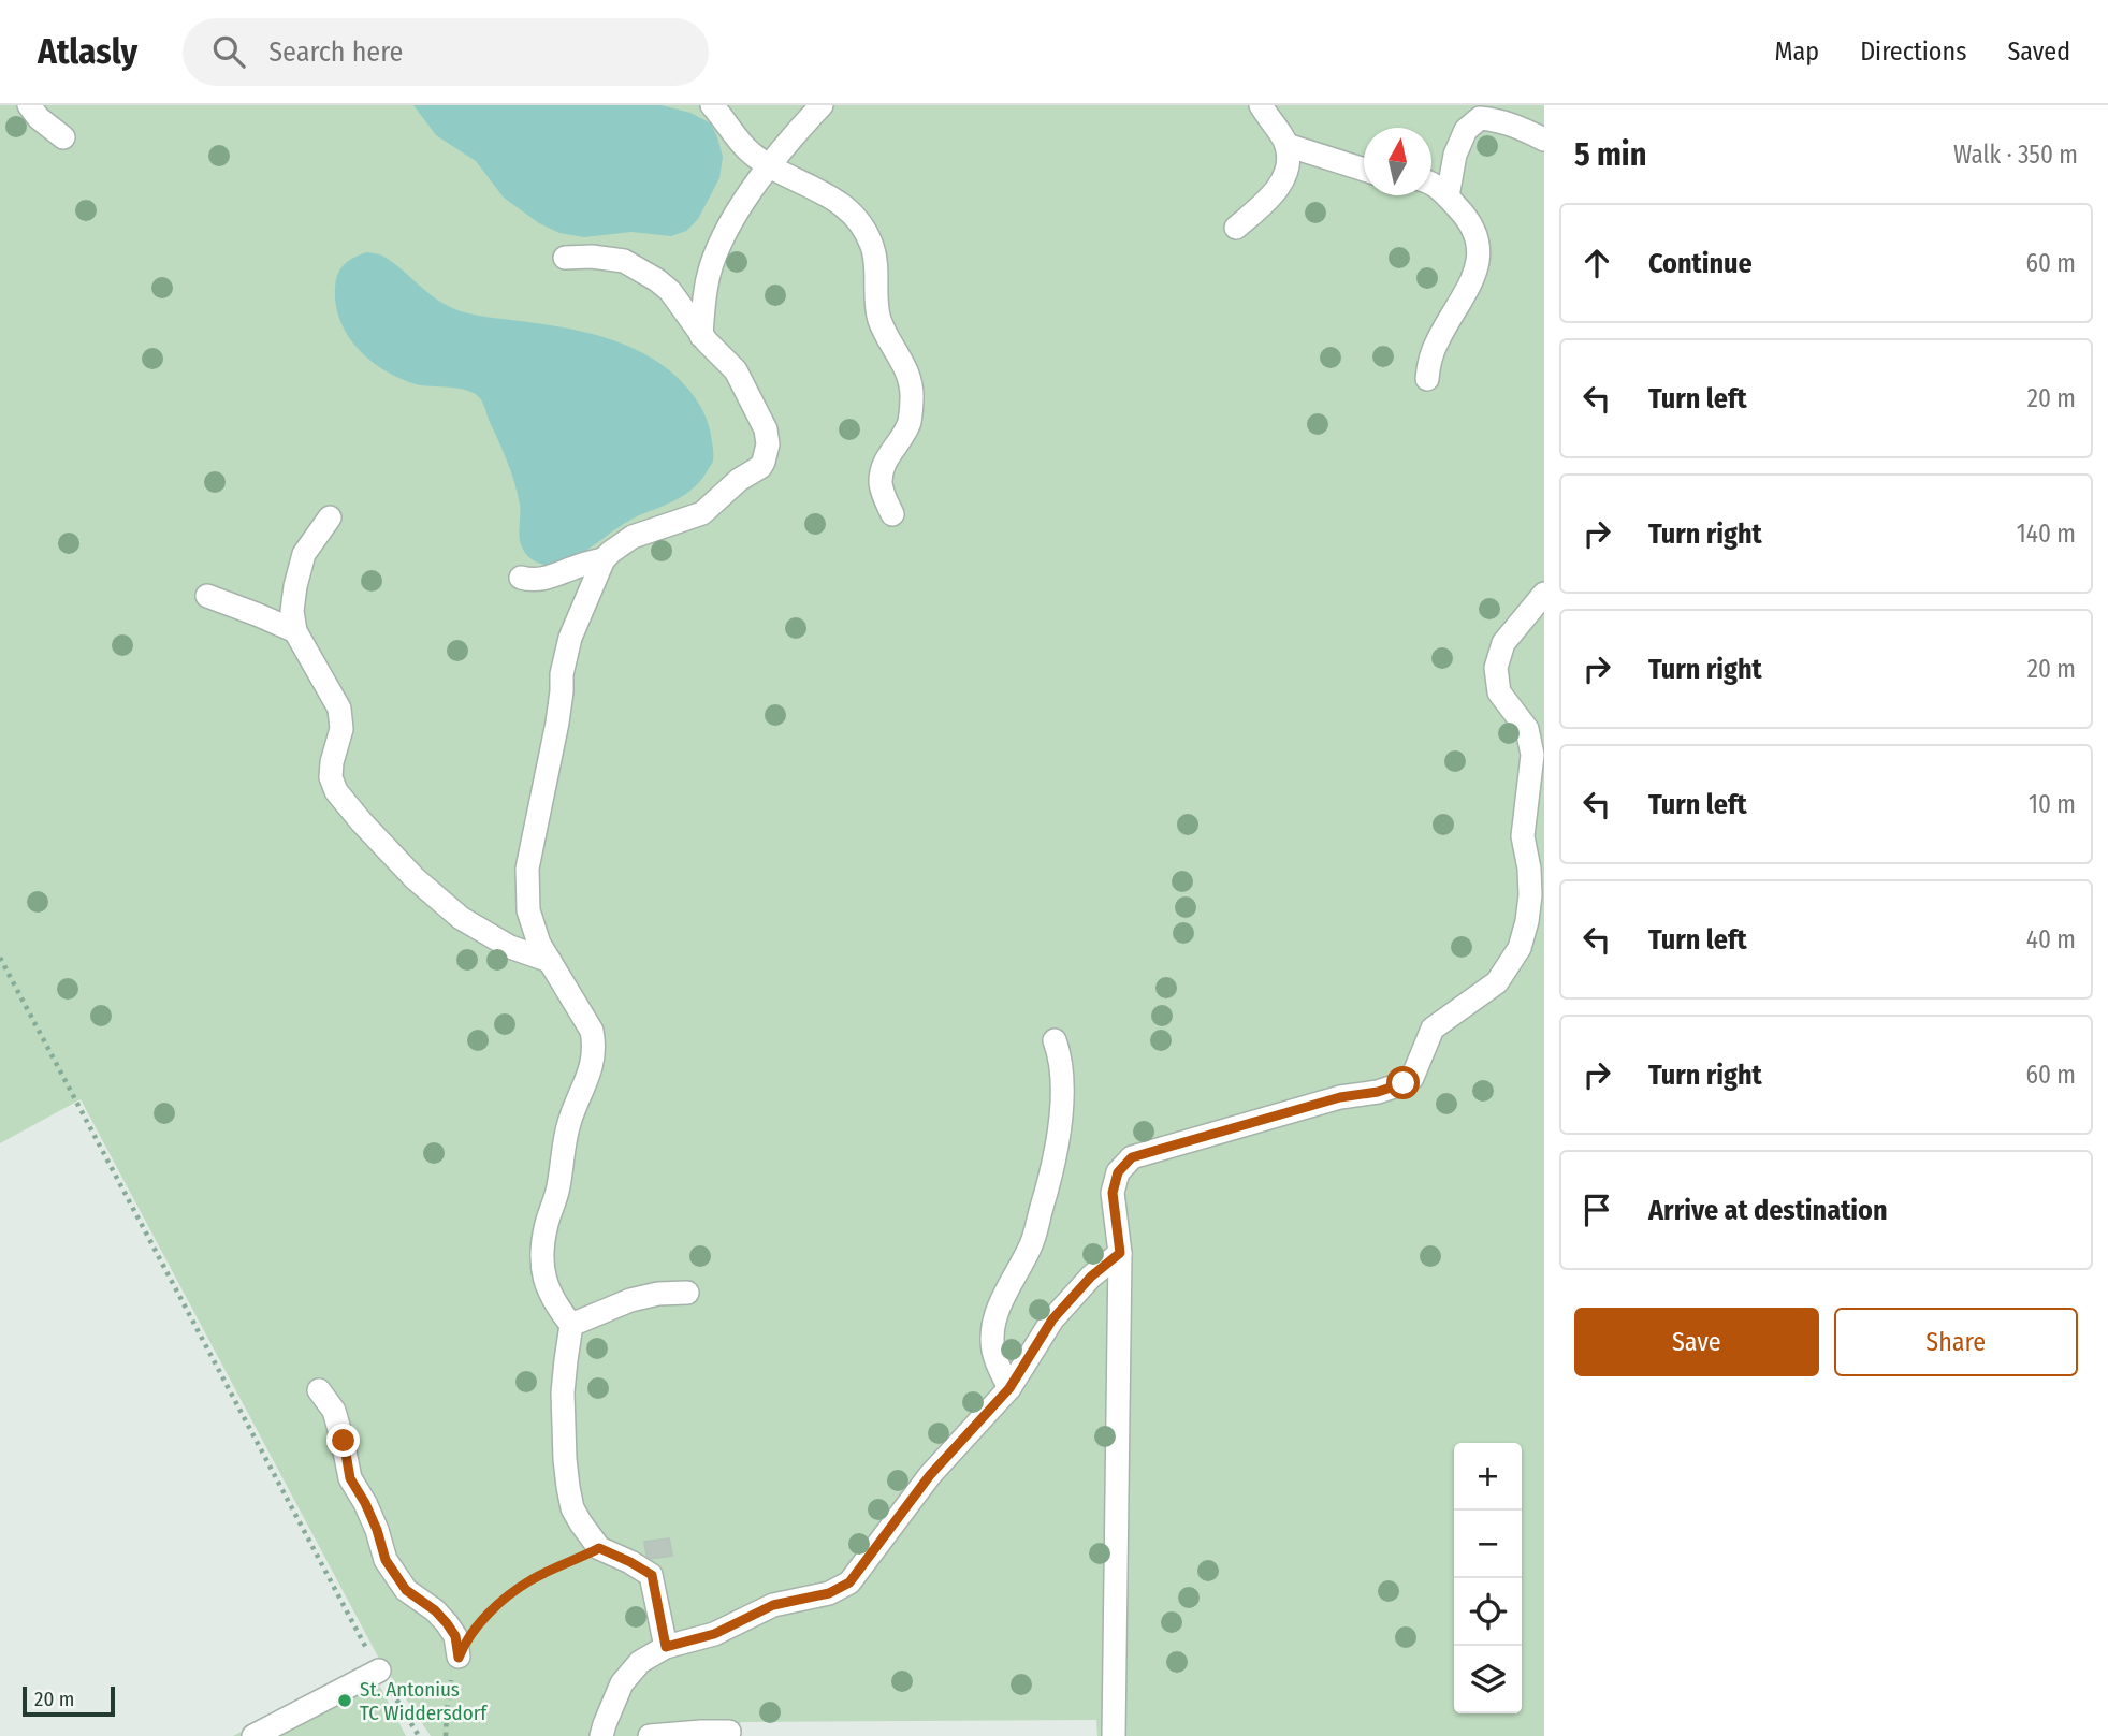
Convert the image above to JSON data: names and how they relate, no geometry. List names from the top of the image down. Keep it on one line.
{"places":["St. Antonius TC Widdersdorf"],"scale_bar":"20 m","north":"top","page":{"header":"Atlasly","search":"Search here","nav":["Map","Directions","Saved"],"heading":["5 min","Walk · 350 m"],"list":[["Continue","60 m"],["Turn left","20 m"],["Turn right","140 m"],["Turn right","20 m"],["Turn left","10 m"],["Turn left","40 m"],["Turn right","60 m"],"Arrive at destination"],"buttons":["Save","Share"],"map_buttons":["+","−"],"scale":"20 m"}}
